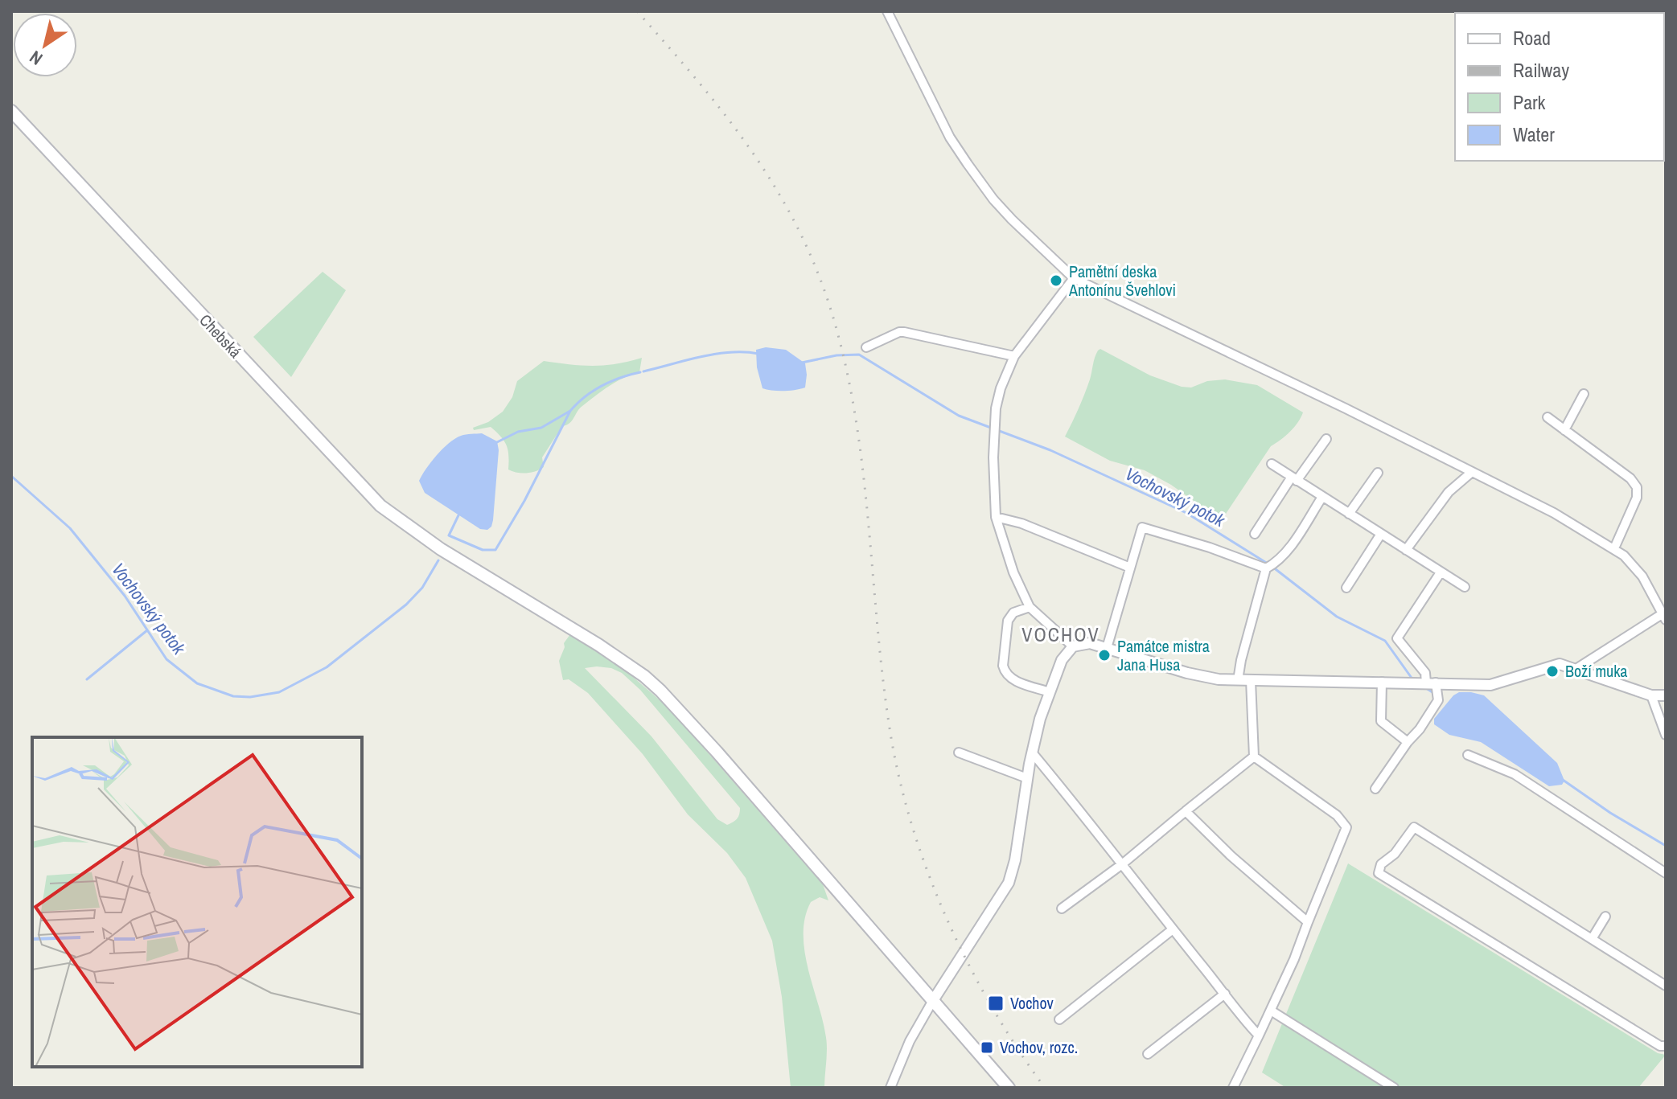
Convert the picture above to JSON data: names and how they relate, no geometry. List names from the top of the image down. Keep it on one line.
{"streets":{"main road":["Chebská"]},"districts":["VOCHOV"],"water":["Vochovský potok"],"places":{"other":["Pamětní deska Antonínu Švehlovi","Památce mistra Jana Husa","Boží muka"],"transit":["Vochov","Vochov, rozc."]},"legend":["Road","Railway","Park","Water"],"north":"bottom left"}
